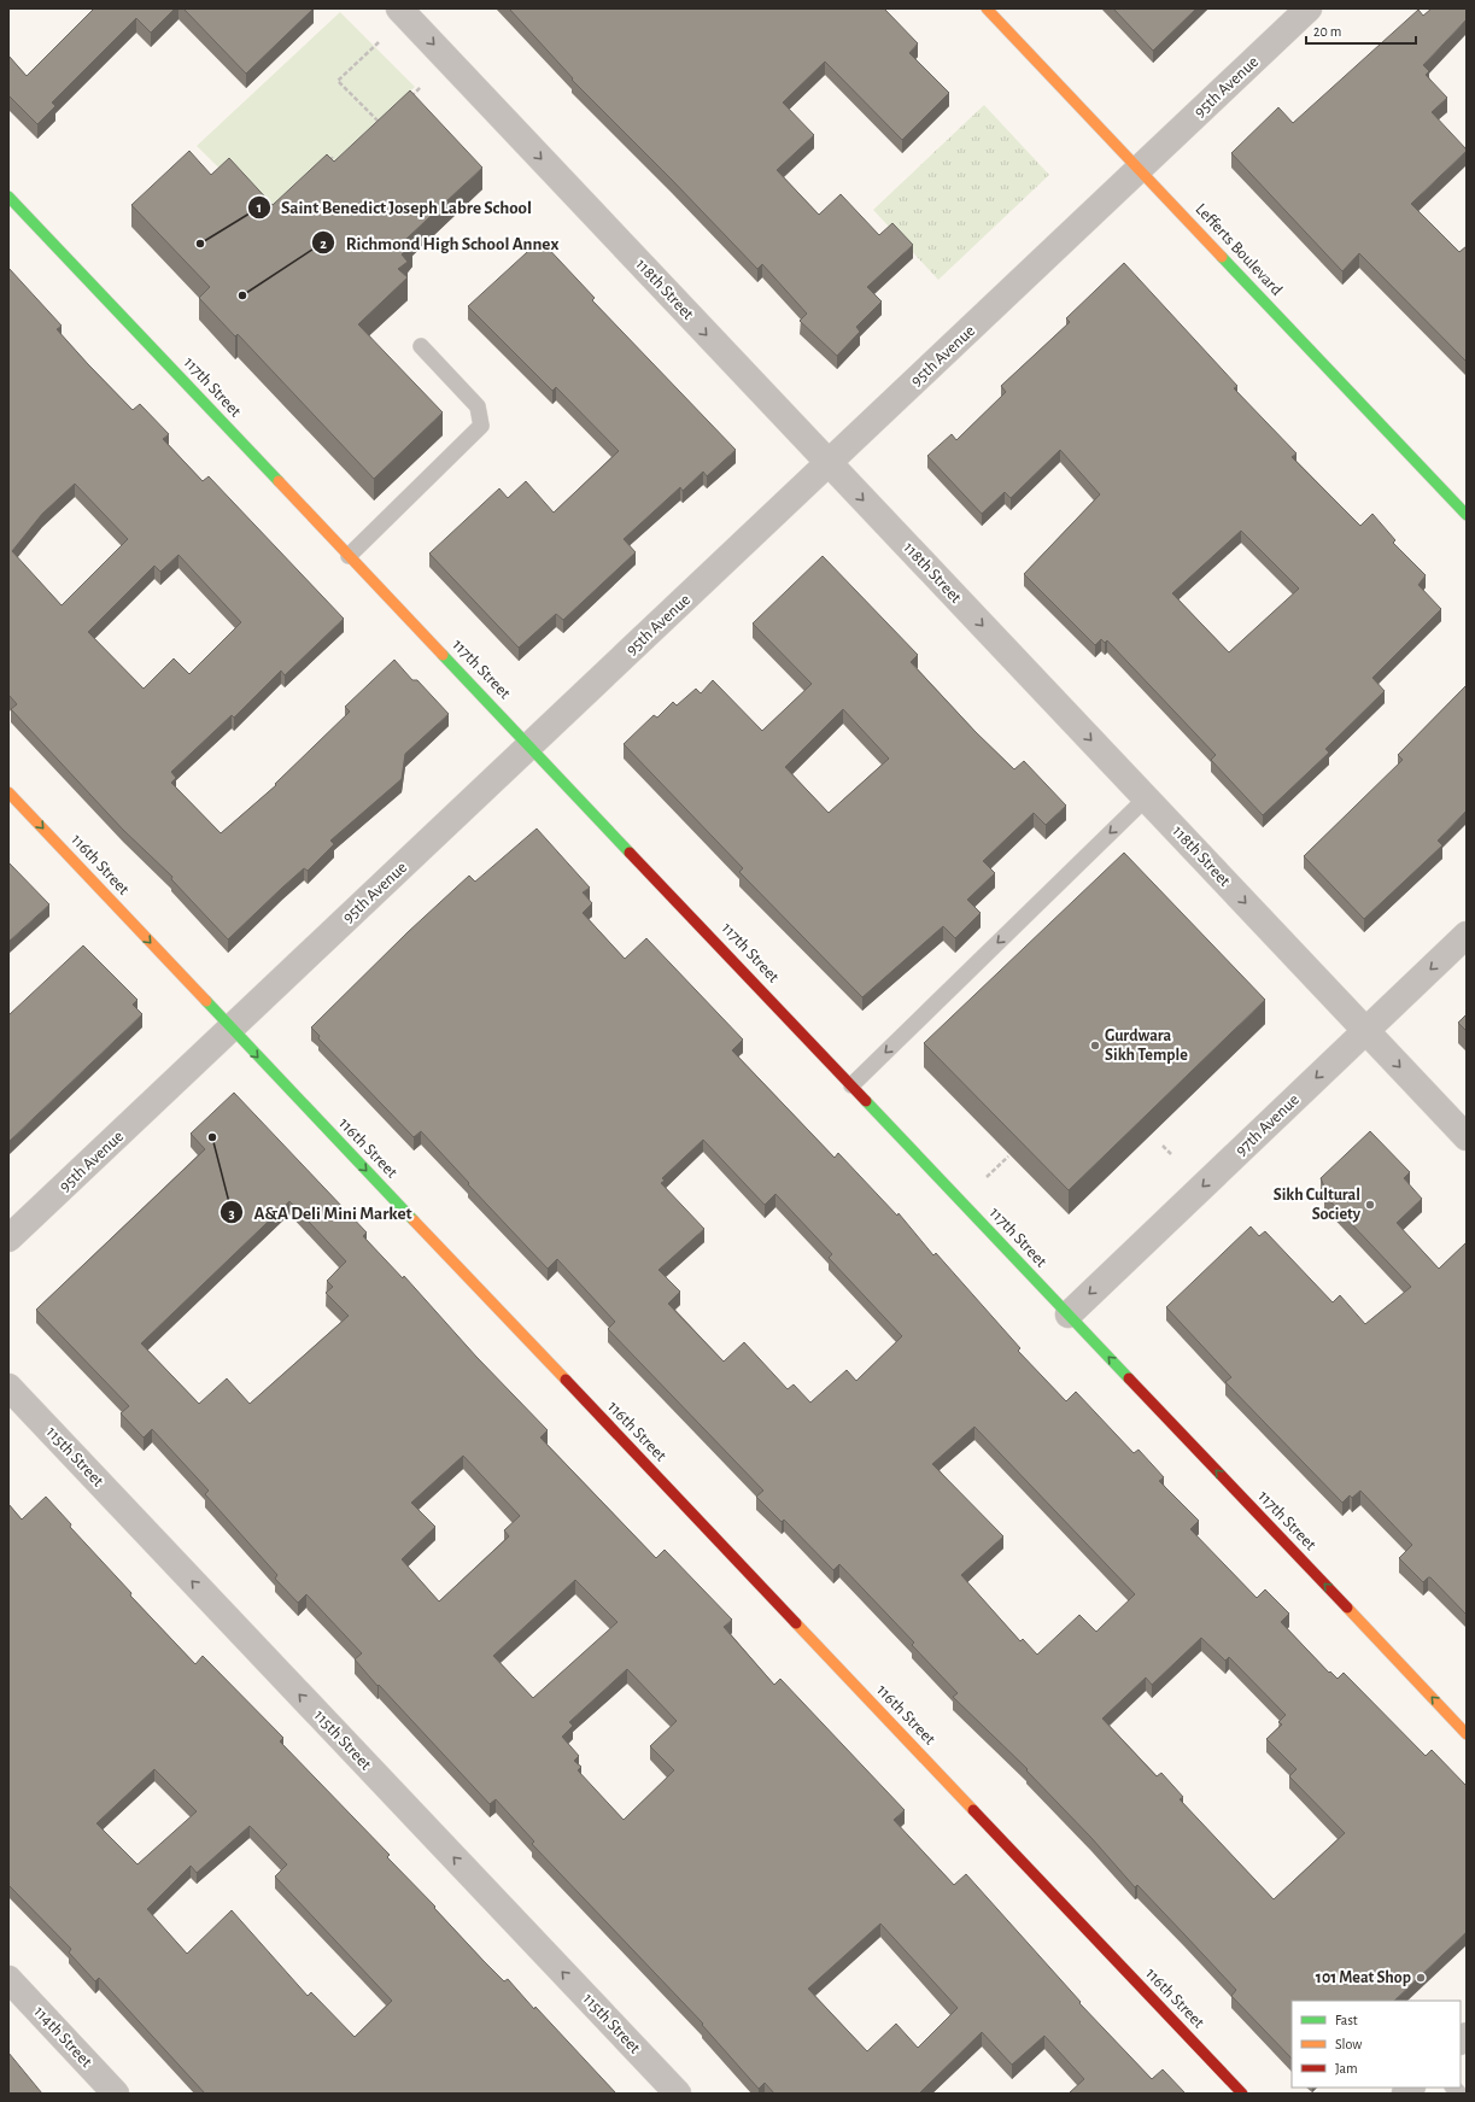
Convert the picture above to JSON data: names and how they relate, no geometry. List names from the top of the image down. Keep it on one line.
{"streets":{"street":["95th Avenue","Lefferts Boulevard","118th Street","117th Street","116th Street","97th Avenue","115th Street","114th Street"]},"crossings":[["95th Avenue","Lefferts Boulevard"],["95th Avenue","118th Street"],["95th Avenue","117th Street"],["95th Avenue","116th Street"],["118th Street","97th Avenue"],["117th Street","97th Avenue"]],"one_way":["118th Street","116th Street","97th Avenue","115th Street"],"places":["Saint Benedict Joseph Labre School","Richmond High School Annex","Gurdwara Sikh Temple","A&A Deli Mini Market","Sikh Cultural Society","101 Meat Shop"],"legend":["Fast","Slow","Jam"],"scale_bar":"20 m"}
